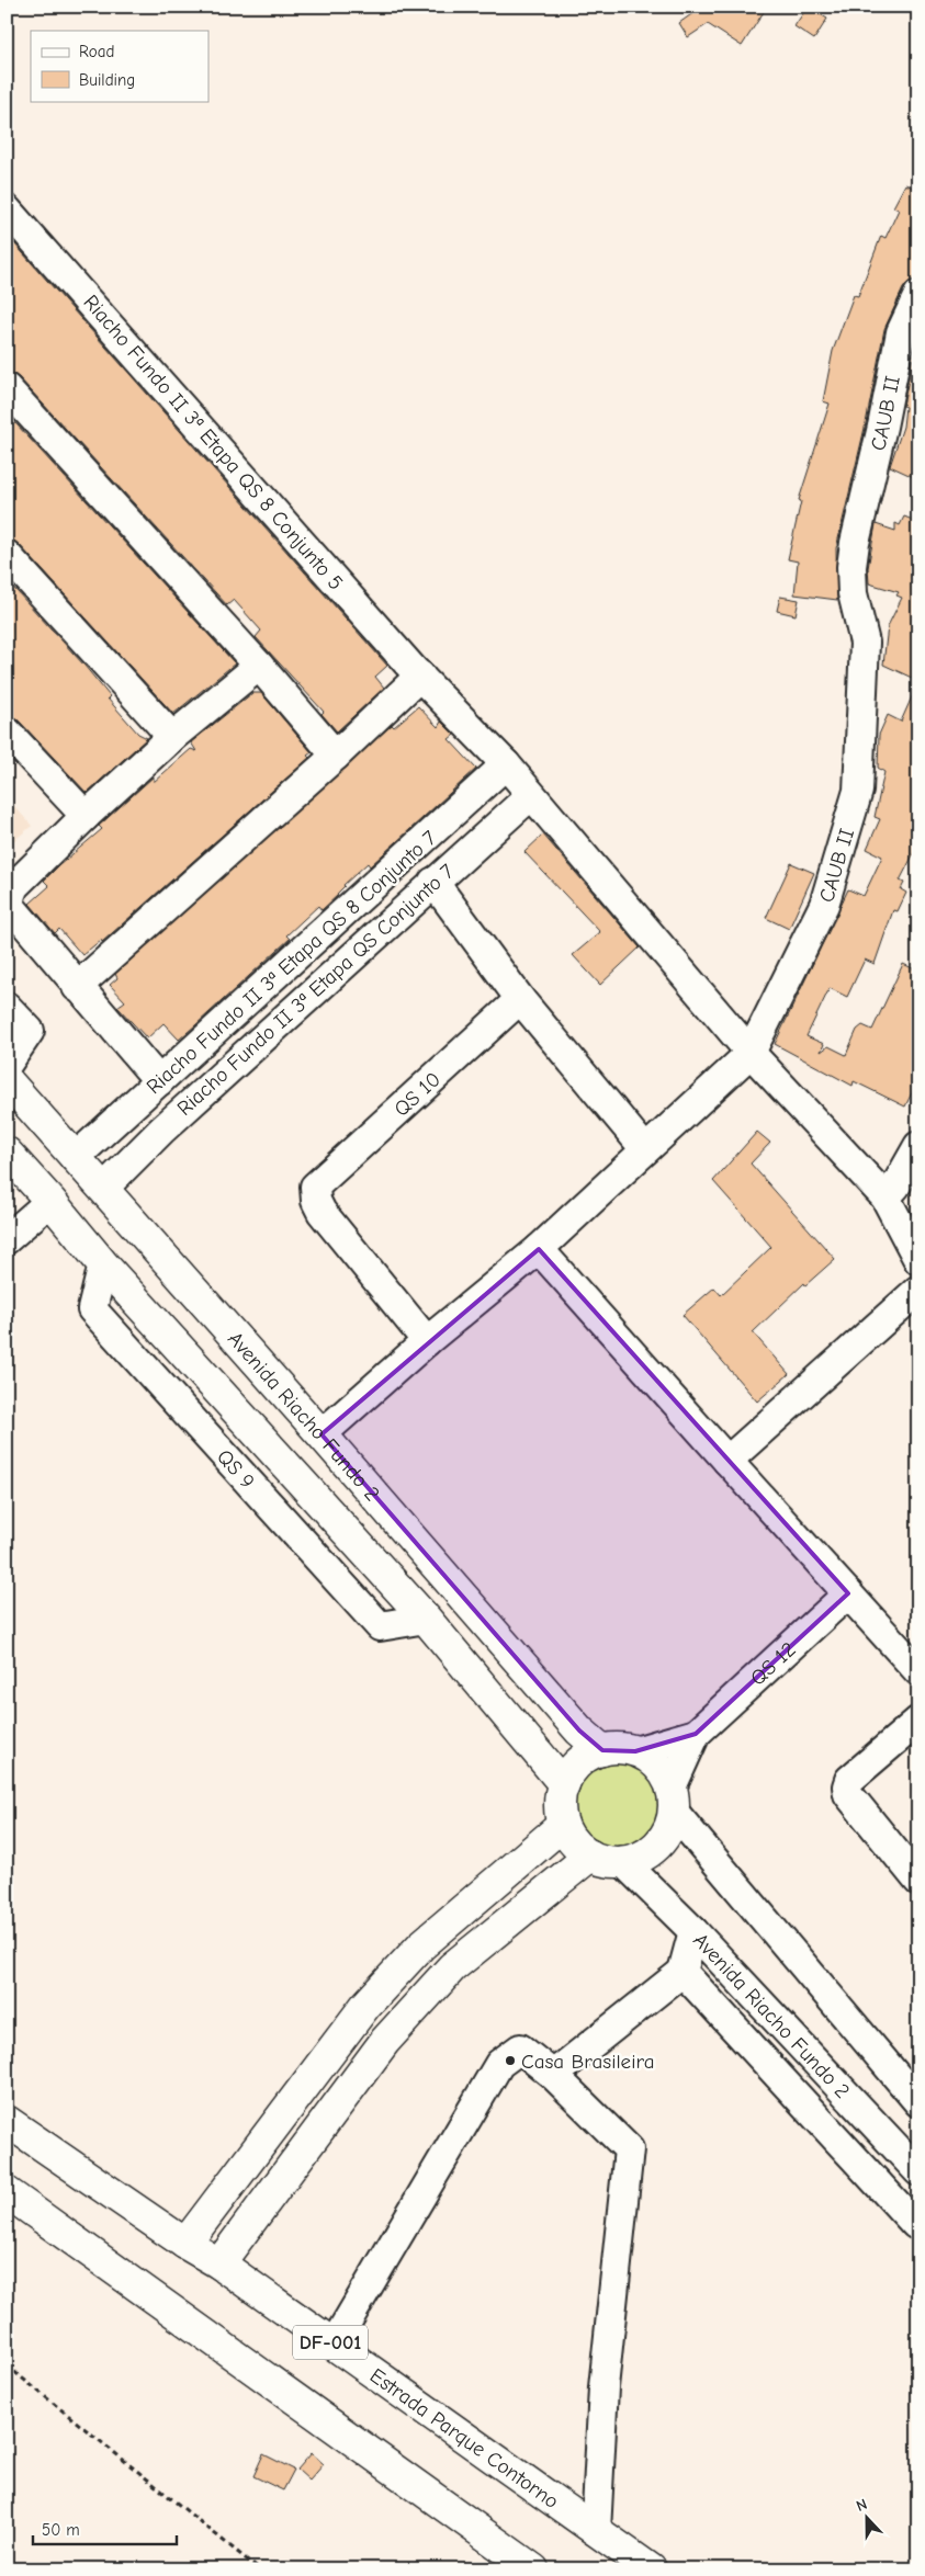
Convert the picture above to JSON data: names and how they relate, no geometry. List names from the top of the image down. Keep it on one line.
{"streets":{"main road":["Avenida Riacho Fundo 2","DF-001","Estrada Parque Contorno"],"street":["CAUB II","Riacho Fundo II 3ª Etapa QS 8 Conjunto 5","Riacho Fundo II 3ª Etapa QS 8 Conjunto 7","Riacho Fundo II 3ª Etapa QS Conjunto 7","QS 10","QS 9","QS 12"]},"crossings":[["Riacho Fundo II 3ª Etapa QS 8 Conjunto 5","Riacho Fundo II 3ª Etapa QS 8 Conjunto 7"],["Riacho Fundo II 3ª Etapa QS 8 Conjunto 7","Avenida Riacho Fundo 2"],["Riacho Fundo II 3ª Etapa QS Conjunto 7","Avenida Riacho Fundo 2"],["Avenida Riacho Fundo 2","QS 12"]],"places":["Casa Brasileira"],"legend":["Road","Building"],"scale_bar":"50 m","north":"top"}
